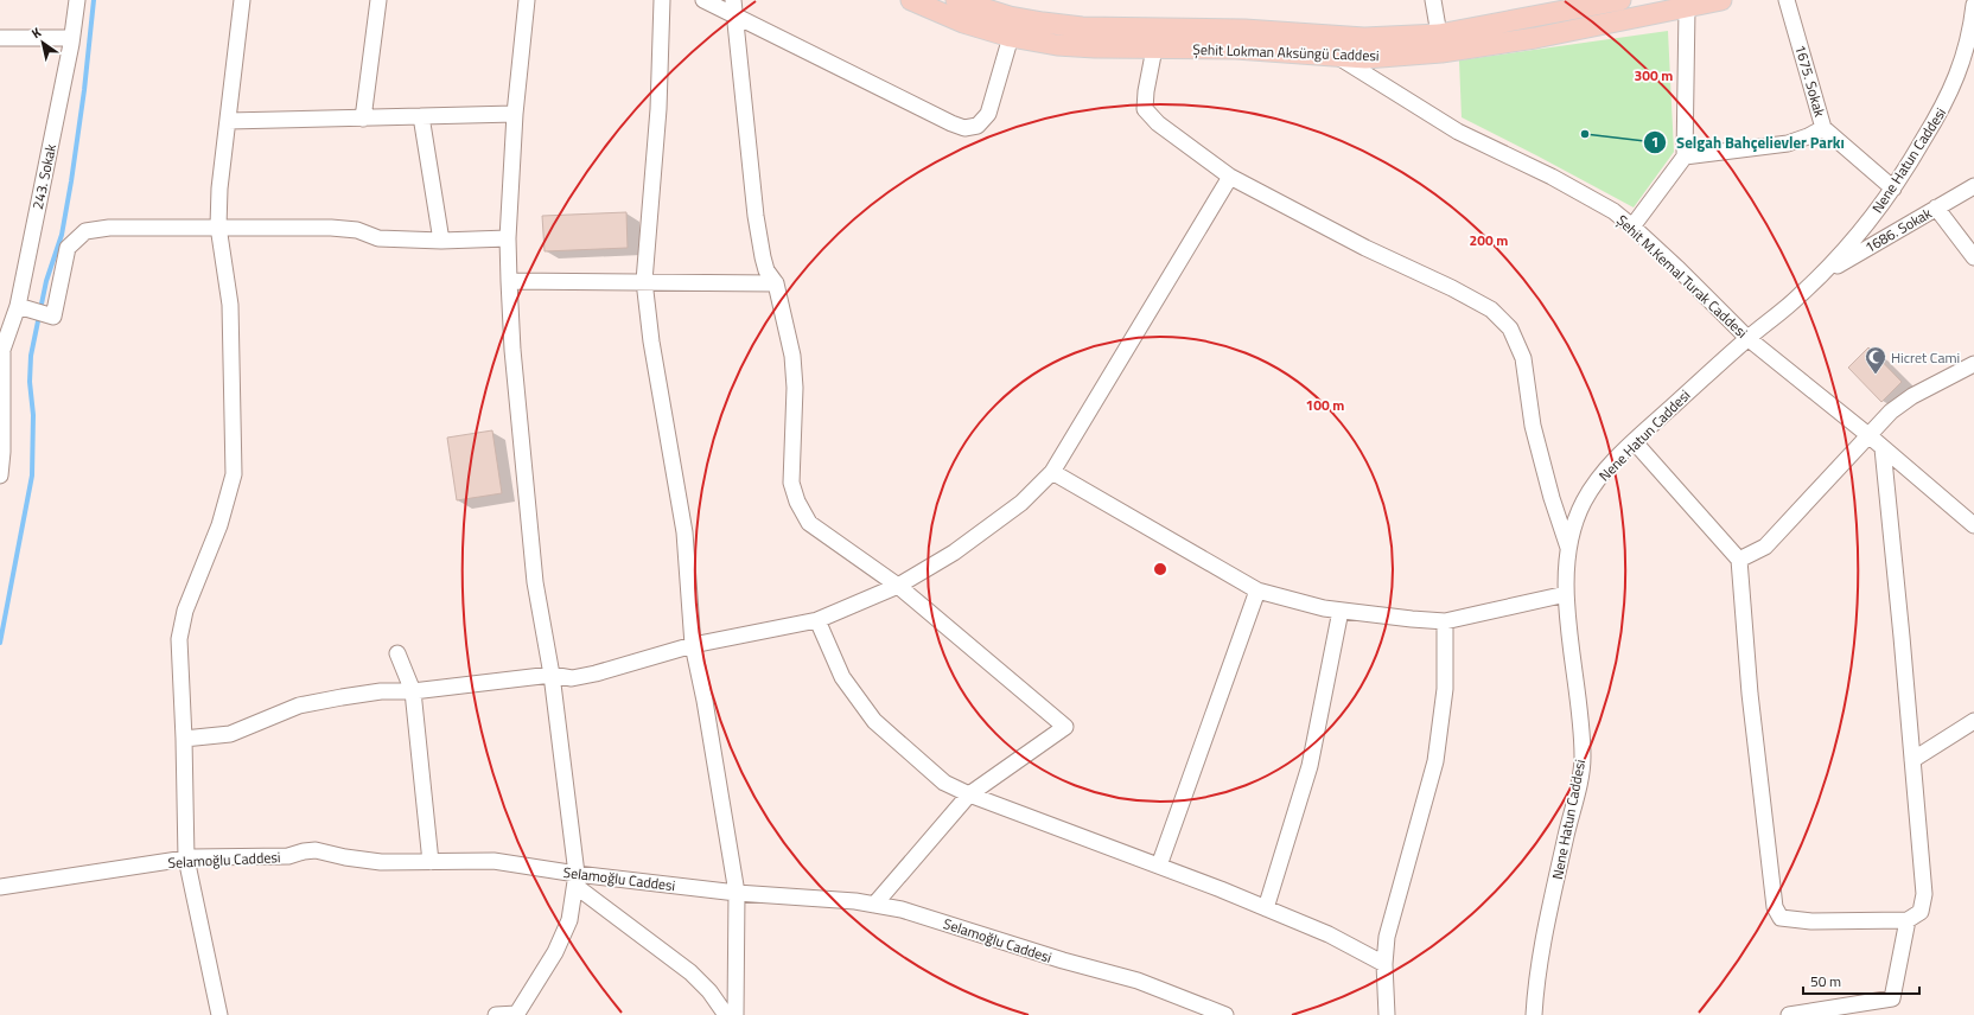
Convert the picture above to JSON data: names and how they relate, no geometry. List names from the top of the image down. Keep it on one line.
{"streets":{"main road":["Şehit Lokman Aksüngü Caddesi"],"street":["1675. Sokak","Nene Hatun Caddesi","243. Sokak","1686. Sokak","Şehit M.Kemal Turak Caddesi","Selamoğlu Caddesi"]},"crossings":[["Şehit Lokman Aksüngü Caddesi","Şehit M.Kemal Turak Caddesi"],["1675. Sokak","Nene Hatun Caddesi"],["Nene Hatun Caddesi","1686. Sokak"],["Nene Hatun Caddesi","Şehit M.Kemal Turak Caddesi"]],"places":{"other":["Selgah Bahçelievler Parkı"],"mosque":["Hicret Cami"]},"scale_bar":"50 m","north":"top left","rings":["300 m","200 m","100 m"]}
